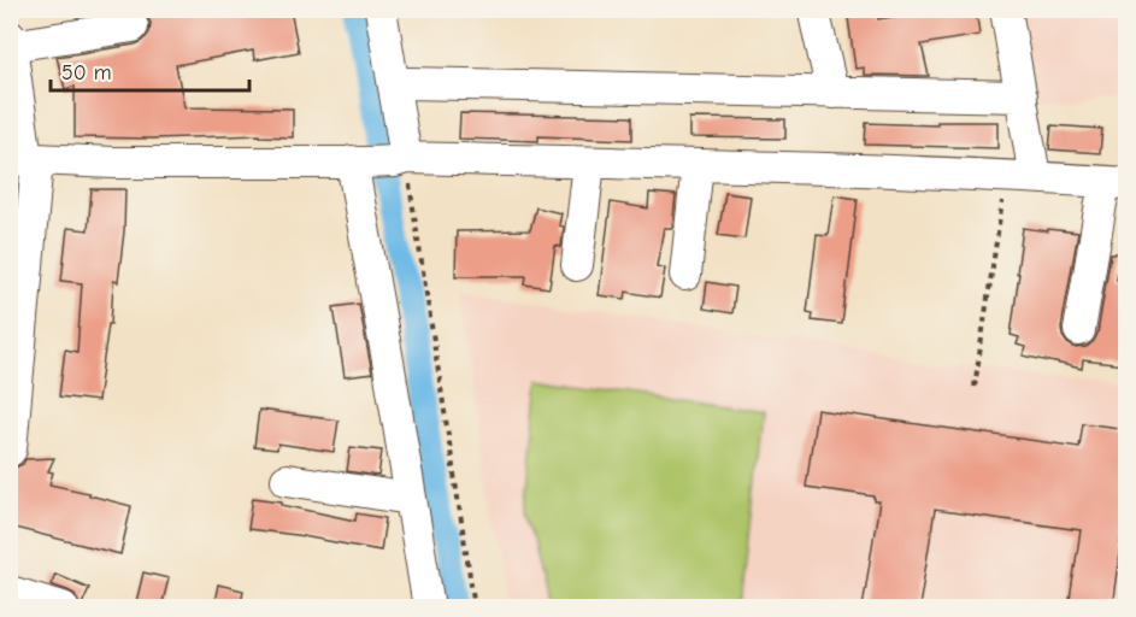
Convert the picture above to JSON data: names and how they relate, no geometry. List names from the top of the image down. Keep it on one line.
{"scale_bar":"50 m"}
